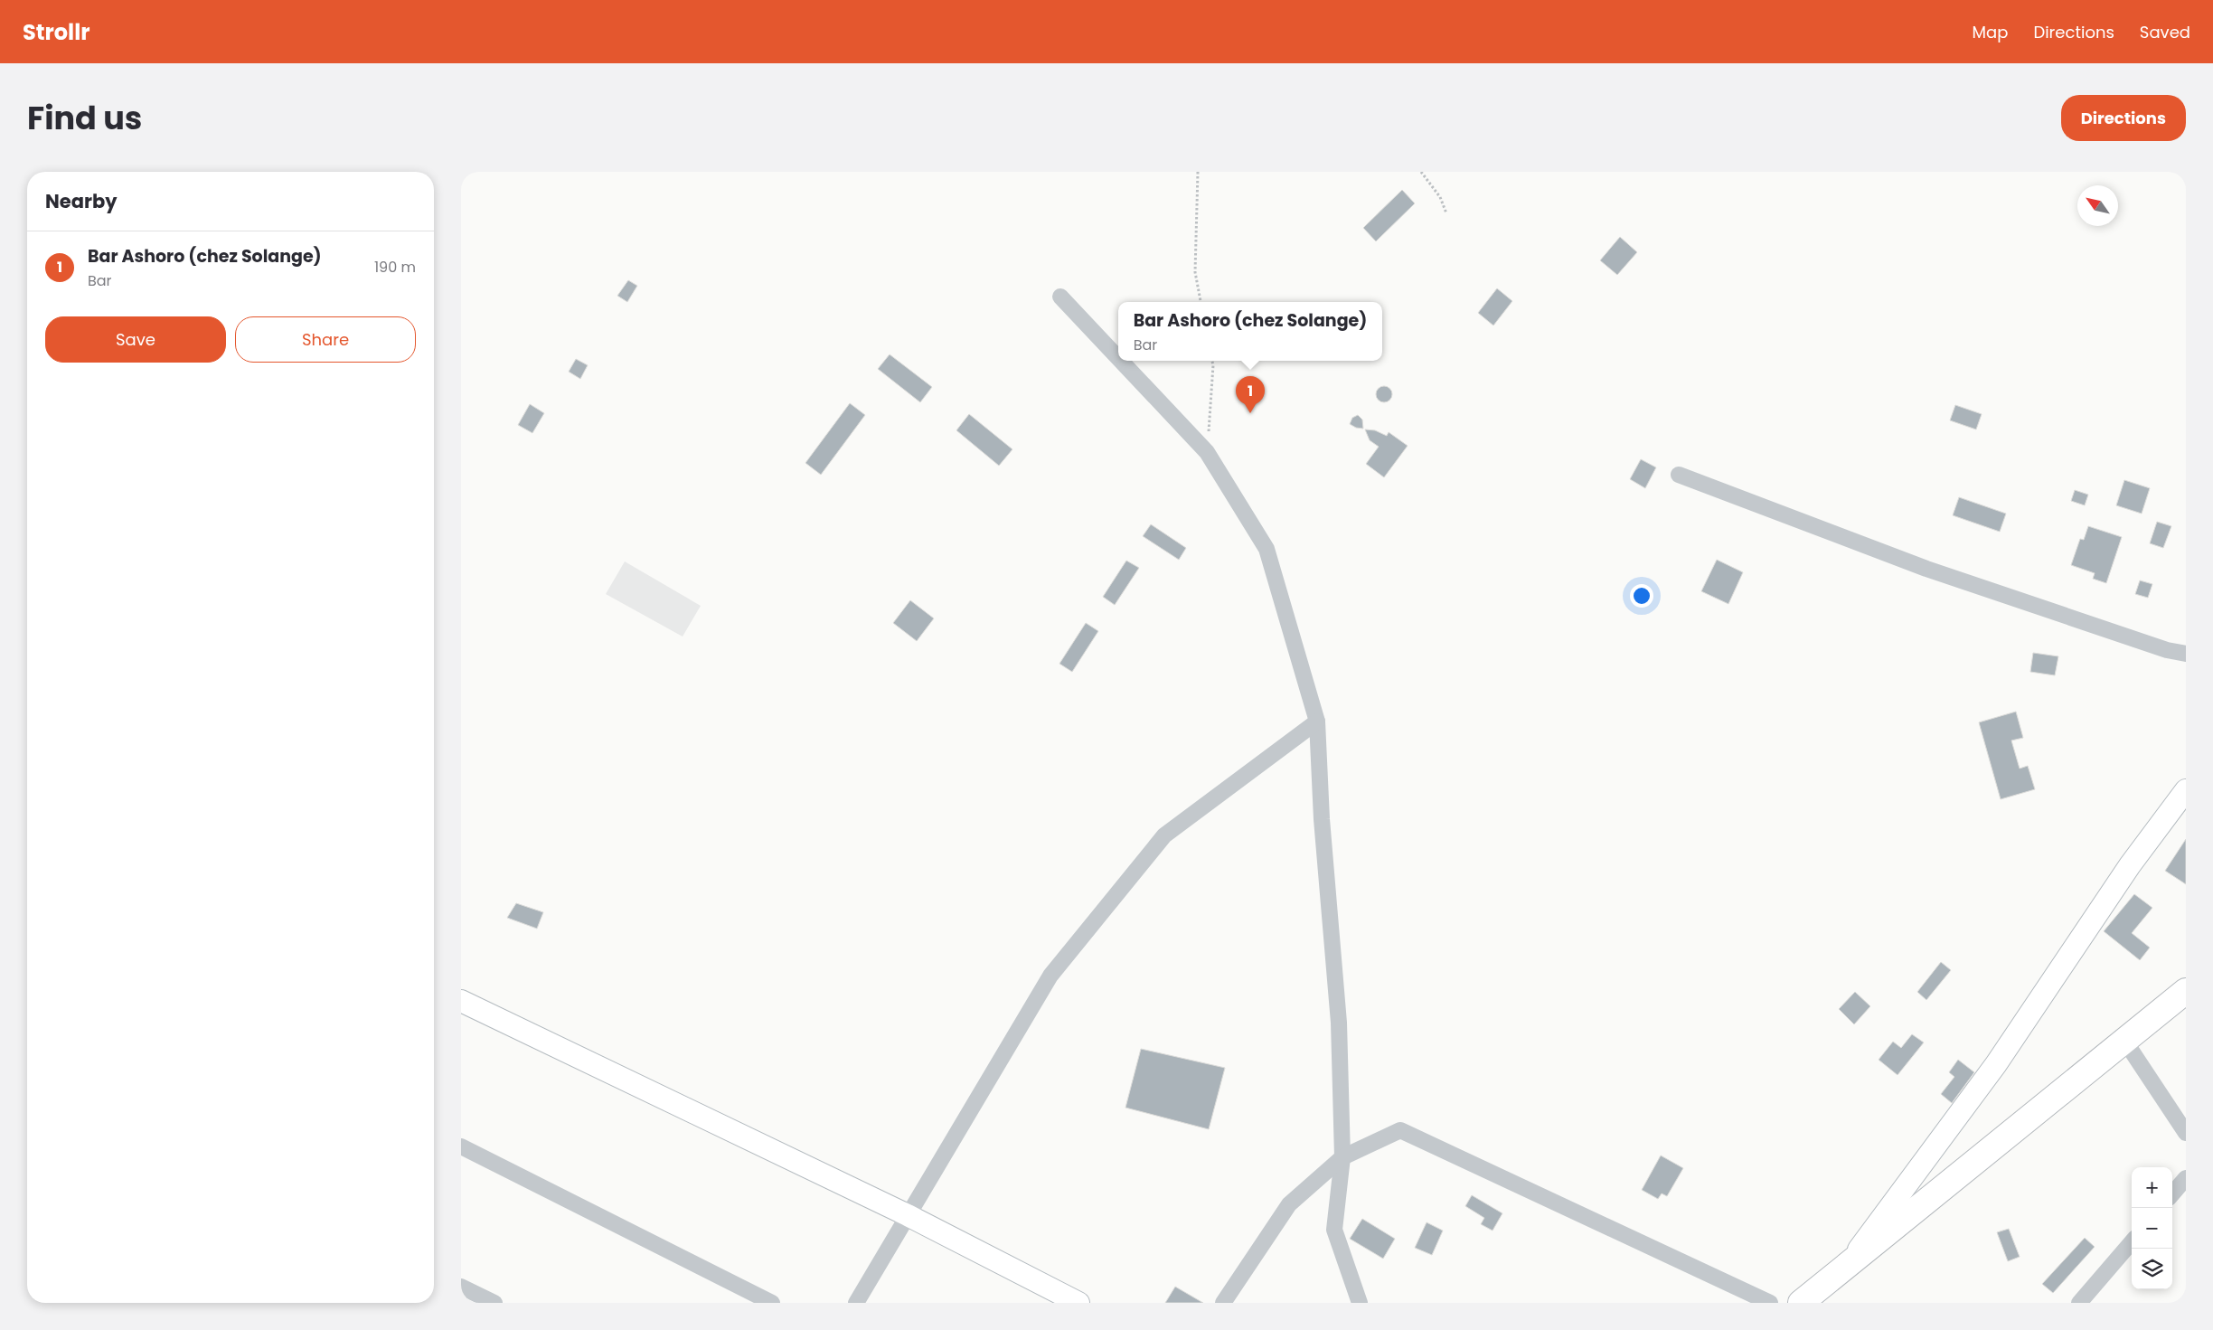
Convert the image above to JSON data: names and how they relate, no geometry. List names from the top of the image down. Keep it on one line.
{"north":"top left","page":{"header":"Strollr","nav":["Map","Directions","Saved"],"title":"Find us","buttons":["Directions",["Save","Share"]],"heading":"Nearby","list":[{"mark":"1","name":"Bar Ashoro (chez Solange)","note":"Bar","value":"190 m"}],"popup":["Bar Ashoro (chez Solange)","Bar"],"pins":"1","map_buttons":["+","−"]}}
